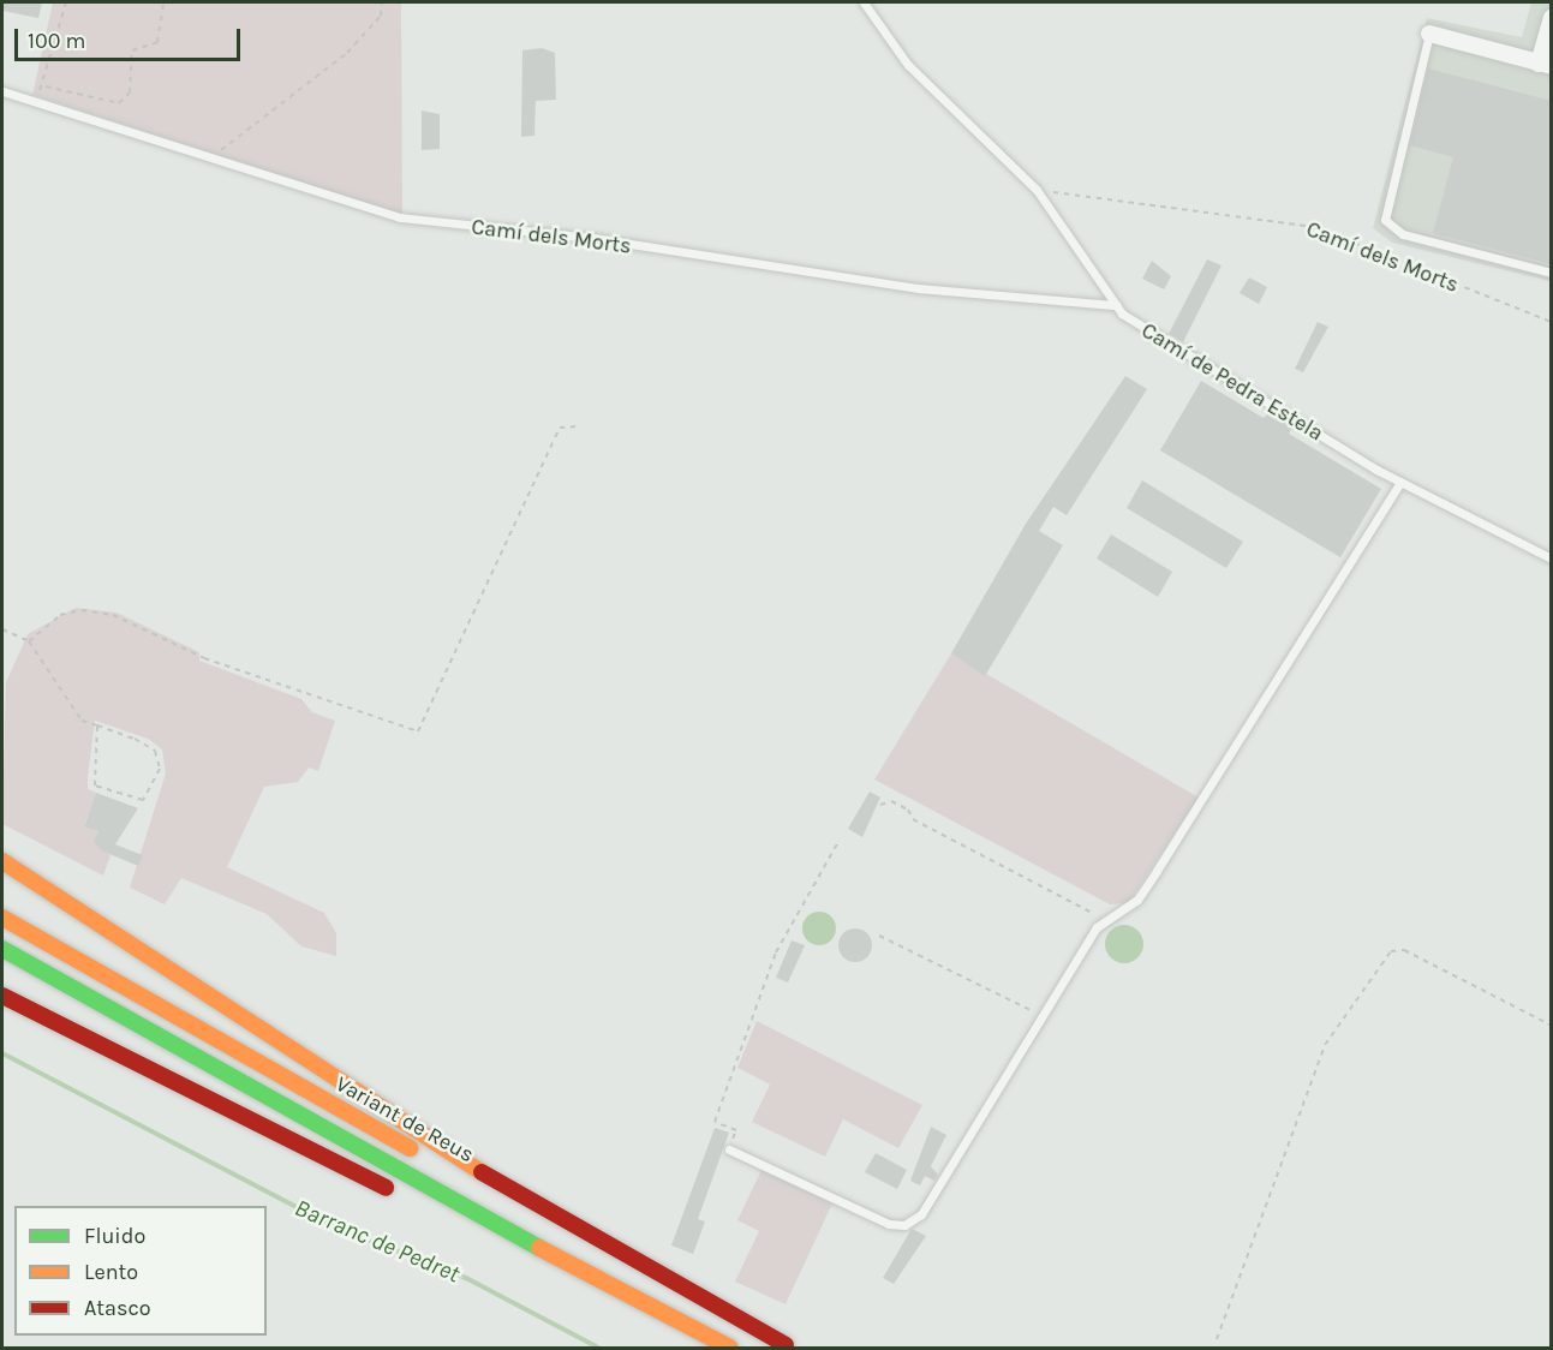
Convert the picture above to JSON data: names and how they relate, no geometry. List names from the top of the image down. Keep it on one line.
{"streets":{"highway":["Variant de Reus"],"lane":["Camí dels Morts","Camí de Pedra Estela"]},"crossings":[["Camí dels Morts","Camí de Pedra Estela"]],"water":["Barranc de Pedret"],"legend":["Fluido","Lento","Atasco"],"scale_bar":"100 m"}
